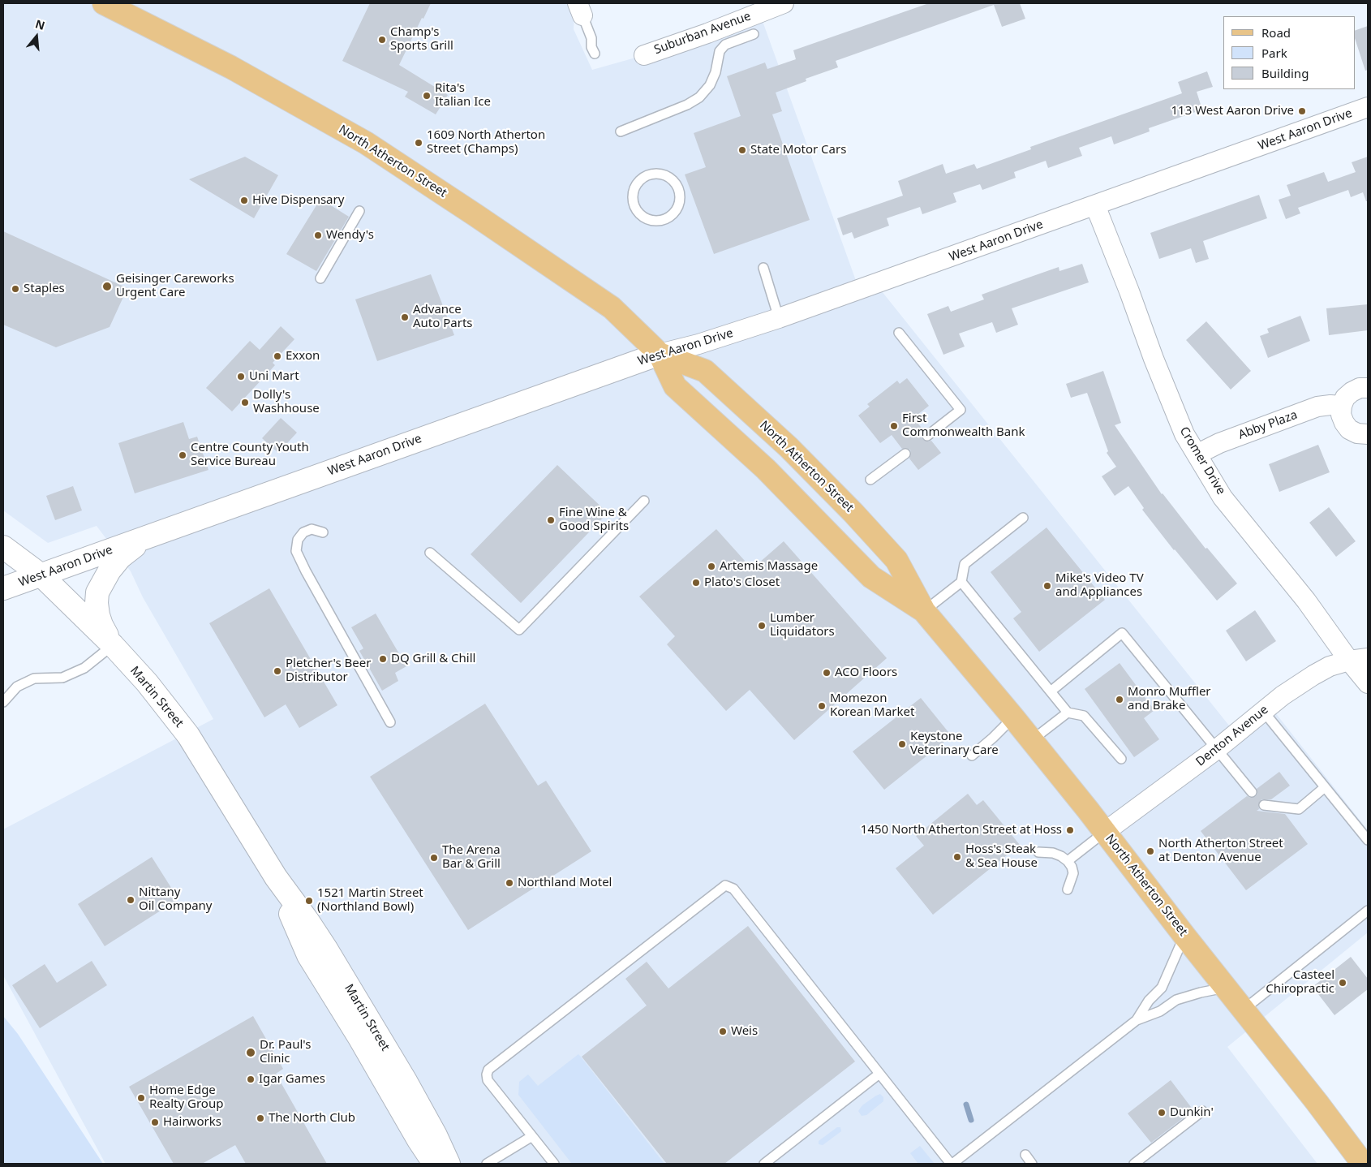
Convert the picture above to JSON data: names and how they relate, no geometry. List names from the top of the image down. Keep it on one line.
{"streets":{"main road":["North Atherton Street"],"street":["Suburban Avenue","West Aaron Drive","Abby Plaza","Cromer Drive","Martin Street","Denton Avenue"]},"crossings":[["West Aaron Drive","North Atherton Street"],["West Aaron Drive","Cromer Drive"],["West Aaron Drive","Martin Street"],["North Atherton Street","Denton Avenue"],["Abby Plaza","Cromer Drive"],["Cromer Drive","Denton Avenue"]],"places":["Champ's Sports Grill","Rita's Italian Ice","113 West Aaron Drive","1609 North Atherton Street (Champs)","State Motor Cars","Hive Dispensary","Wendy's","Geisinger Careworks Urgent Care","Staples","Advance Auto Parts","Exxon","Uni Mart","Dolly's Washhouse","First Commonwealth Bank","Centre County Youth Service Bureau","Fine Wine & Good Spirits","Artemis Massage","Plato's Closet","Mike's Video TV and Appliances","Lumber Liquidators","DQ Grill & Chill","Pletcher's Beer Distributor","ACO Floors","Monro Muffler and Brake","Momezon Korean Market","Keystone Veterinary Care","1450 North Atherton Street at Hoss","North Atherton Street at Denton Avenue","Hoss's Steak & Sea House","The Arena Bar & Grill","Northland Motel","Nittany Oil Company","1521 Martin Street (Northland Bowl)","Casteel Chiropractic","Weis","Dr. Paul's Clinic","Igar Games","Home Edge Realty Group","Dunkin'","The North Club","Hairworks"],"legend":["Road","Park","Building"],"north":"top"}
